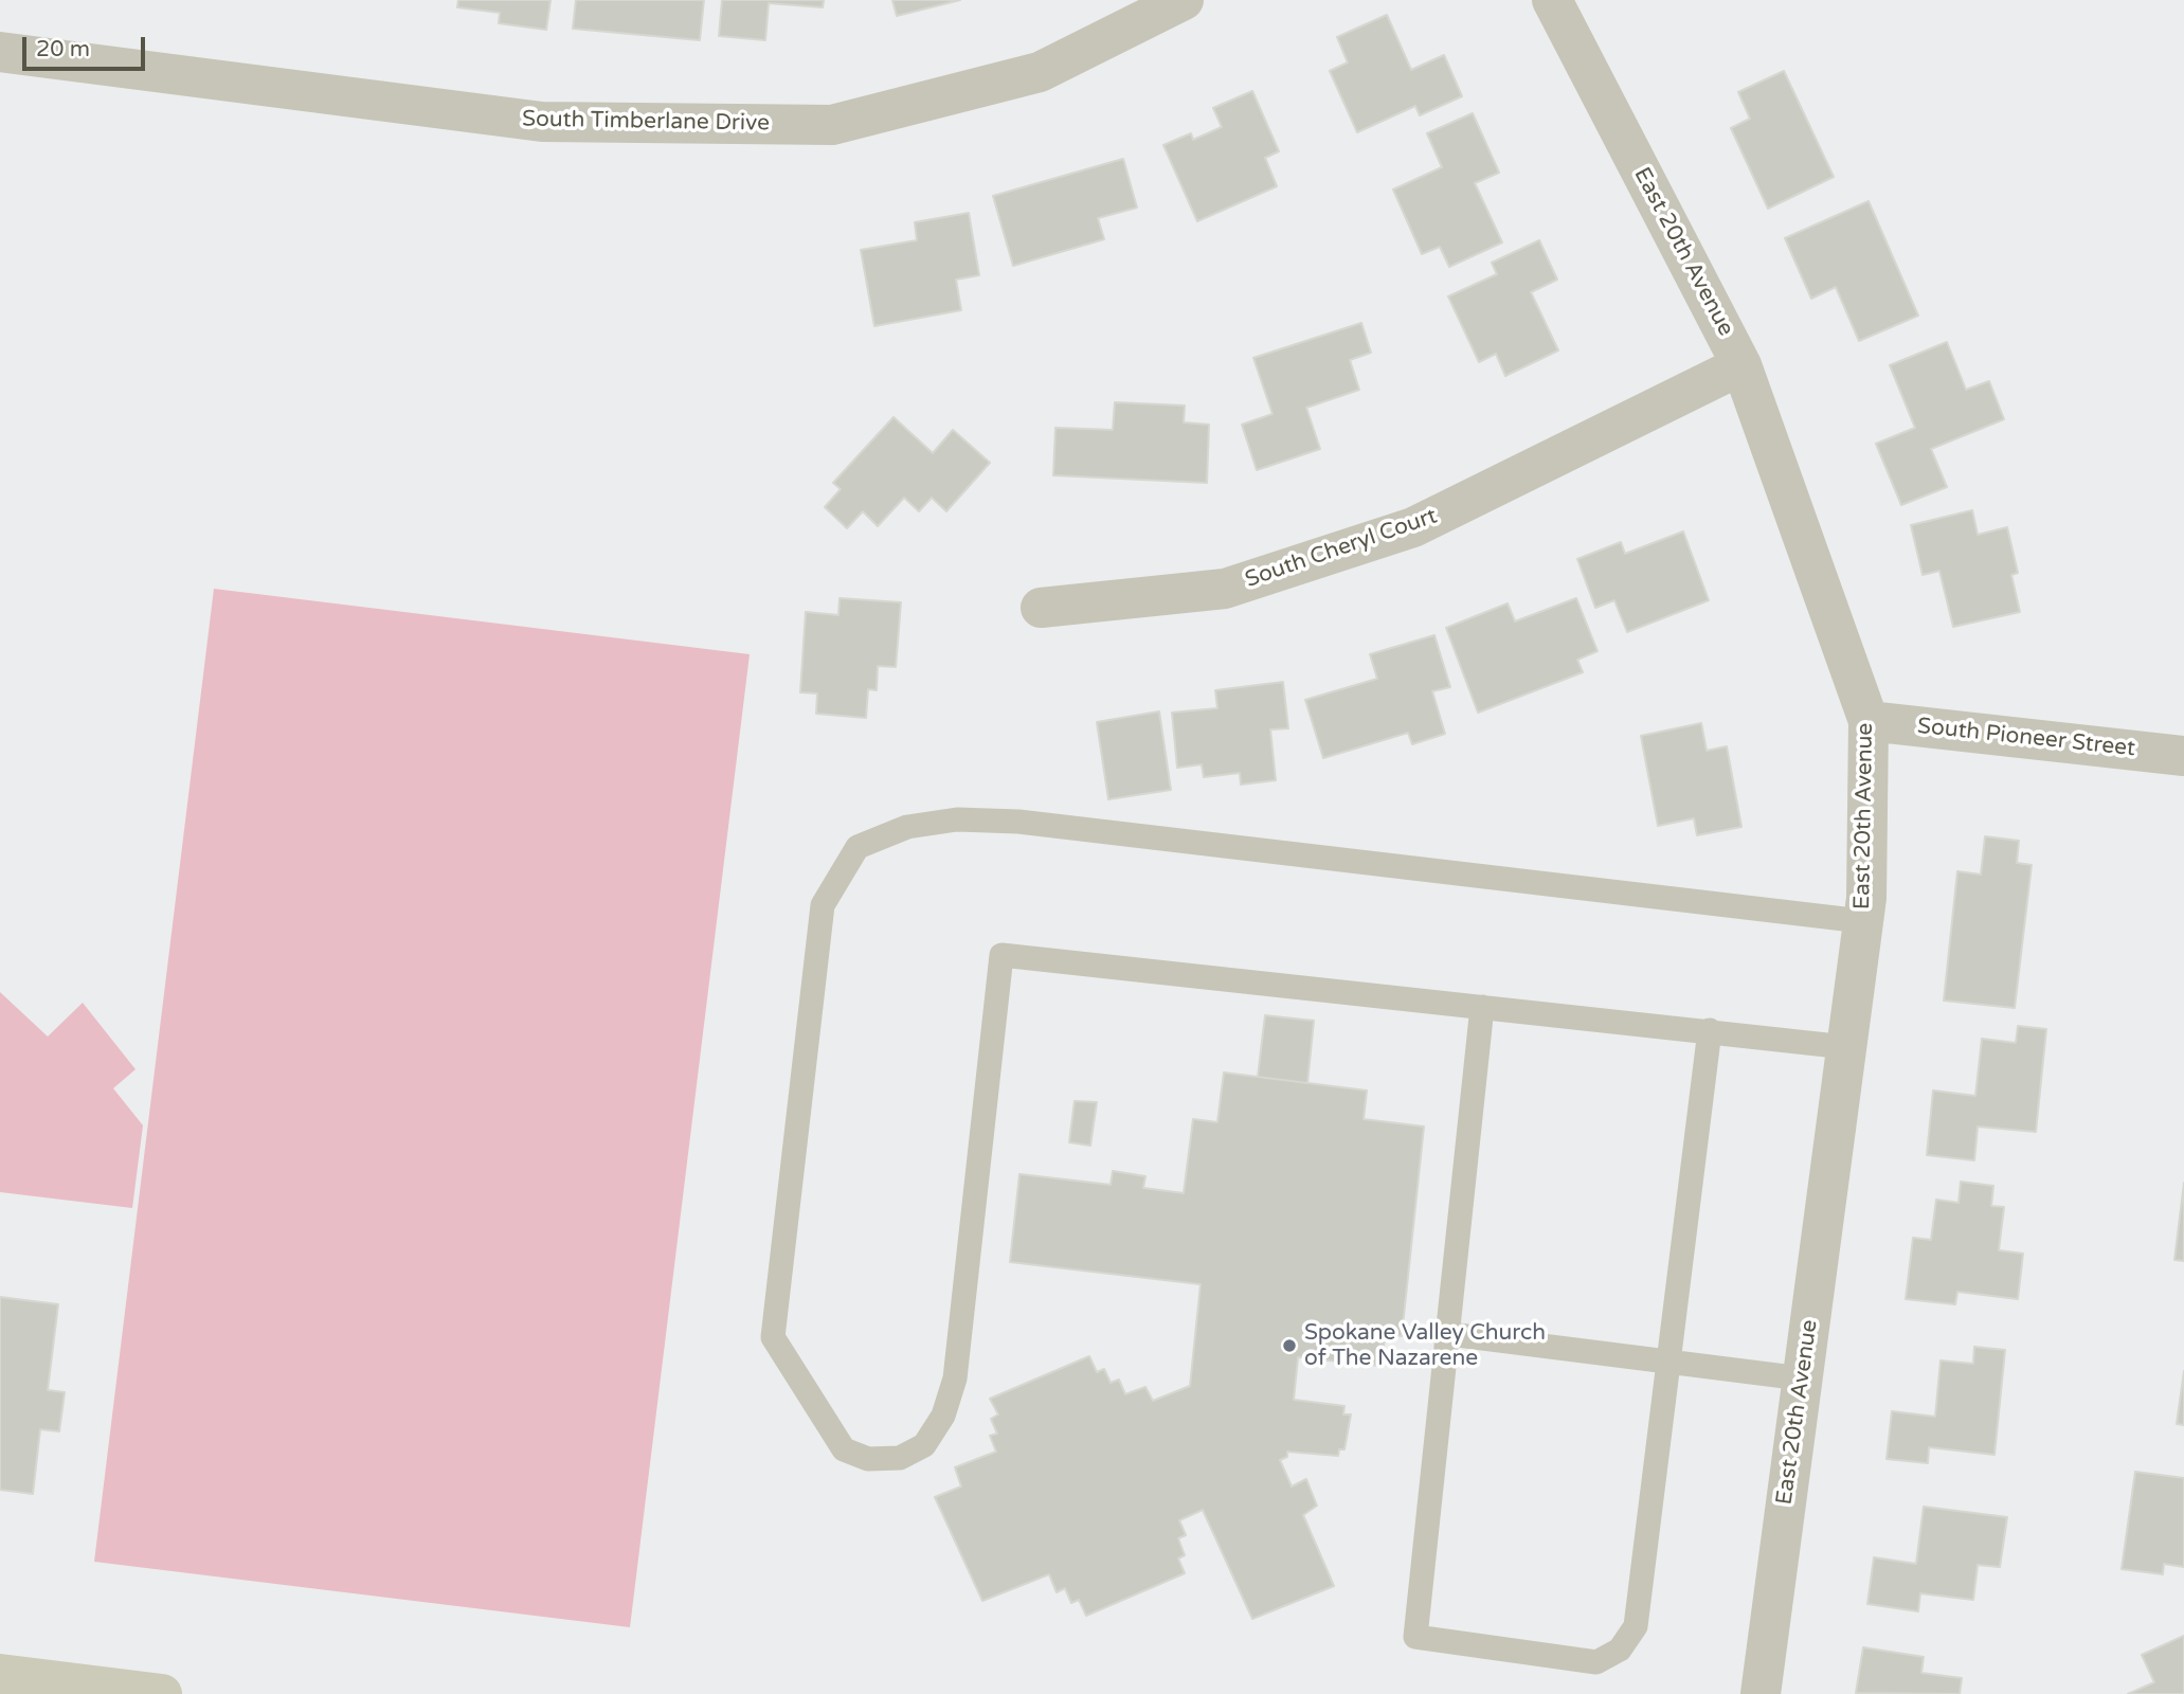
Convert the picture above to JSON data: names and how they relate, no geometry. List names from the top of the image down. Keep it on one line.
{"streets":{"street":["South Timberlane Drive","East 20th Avenue","South Cheryl Court","South Pioneer Street"]},"crossings":[["East 20th Avenue","South Cheryl Court"],["East 20th Avenue","South Pioneer Street"]],"places":["Spokane Valley Church of The Nazarene"],"scale_bar":"20 m"}
